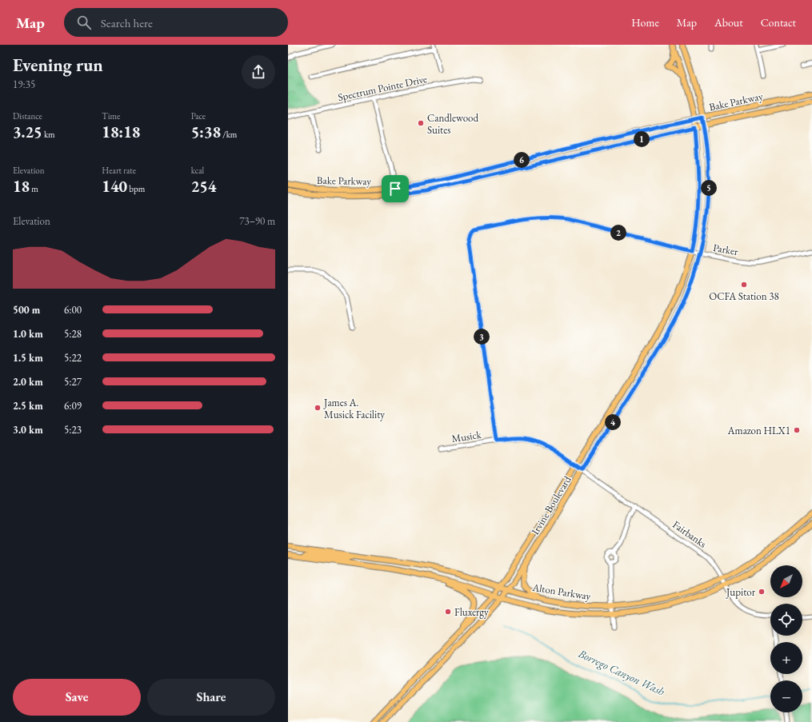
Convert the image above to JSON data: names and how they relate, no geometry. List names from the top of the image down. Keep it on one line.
{"streets":{"main road":["Bake Parkway","Irvine Boulevard","Alton Parkway"],"street":["Spectrum Pointe Drive","Parker","Musick","Fairbanks"]},"crossings":[["Bake Parkway","Irvine Boulevard"],["Parker","Musick"],["Parker","Irvine Boulevard"],["Musick","Irvine Boulevard"],["Musick","Fairbanks"],["Irvine Boulevard","Fairbanks"],["Irvine Boulevard","Alton Parkway"],["Fairbanks","Alton Parkway"]],"water":["Borrego Canyon Wash"],"places":["Candlewood Suites","OCFA Station 38","James A. Musick Facility","Amazon HLX1","Jupitor","Fluxergy"],"north":"bottom left","page":{"header":"Map","search":"Search here","nav":["Home","Map","About","Contact"],"heading":["Evening run","19:35"],"stats":[["Distance","3.25 km"],["Time","18:18"],["Pace","5:38 /km"],["Elevation","18 m"],["Heart rate","140 bpm"],["kcal","254"]],"pins":["1","6","5","2","3","4"],"chart":["Elevation","73–90 m"],"list":[{"name":"500 m","note":"6:00"},{"name":"1.0 km","note":"5:28"},{"name":"1.5 km","note":"5:22"},{"name":"2.0 km","note":"5:27"},{"name":"2.5 km","note":"6:09"},{"name":"3.0 km","note":"5:23"}],"map_buttons":["+","−"],"buttons":["Save","Share"]}}
